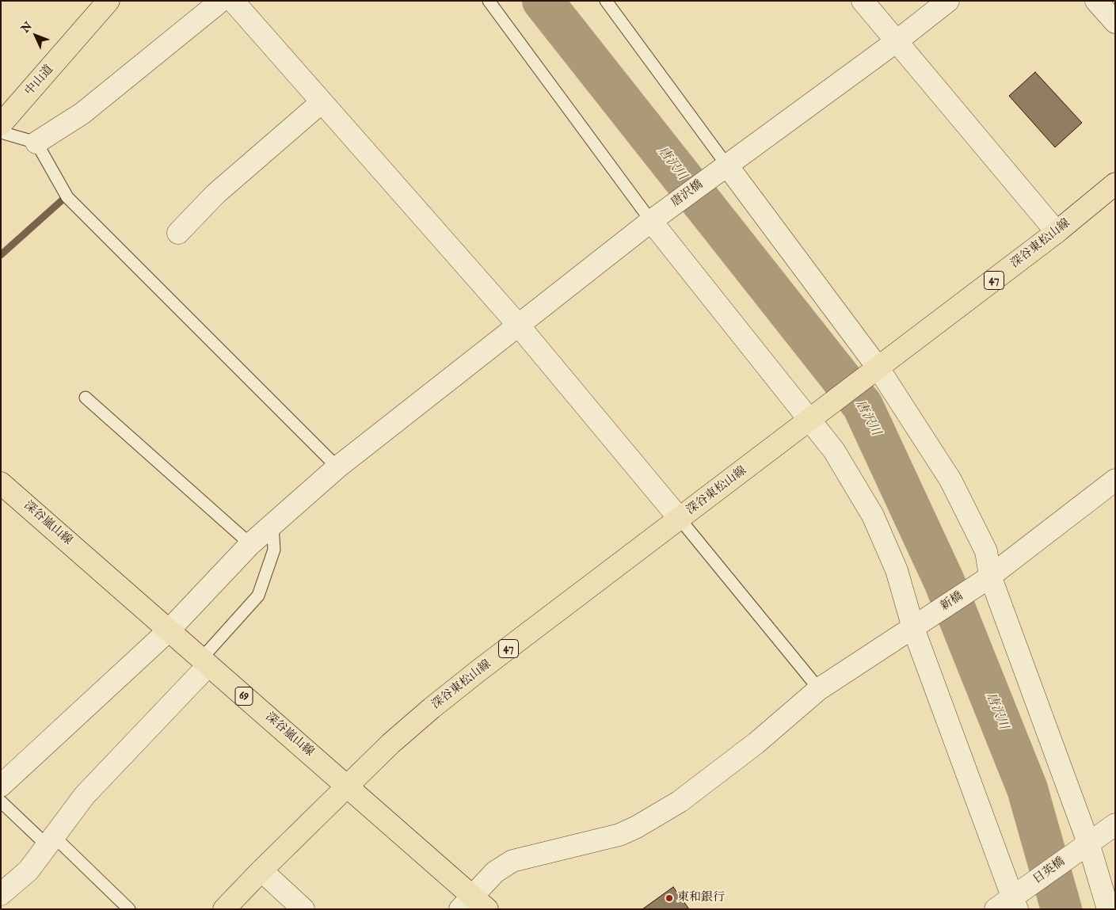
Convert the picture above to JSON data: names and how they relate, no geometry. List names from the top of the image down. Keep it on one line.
{"streets":{"main road":["中山道","深谷東松山線","47","深谷嵐山線","69"],"street":["唐沢橋","新橋","日英橋"]},"crossings":[["唐沢橋","深谷嵐山線"],["深谷東松山線","47"],["深谷東松山線","深谷嵐山線"],["深谷嵐山線","新橋"]],"water":["唐沢川"],"places":["東和銀行"],"north":"top left"}
